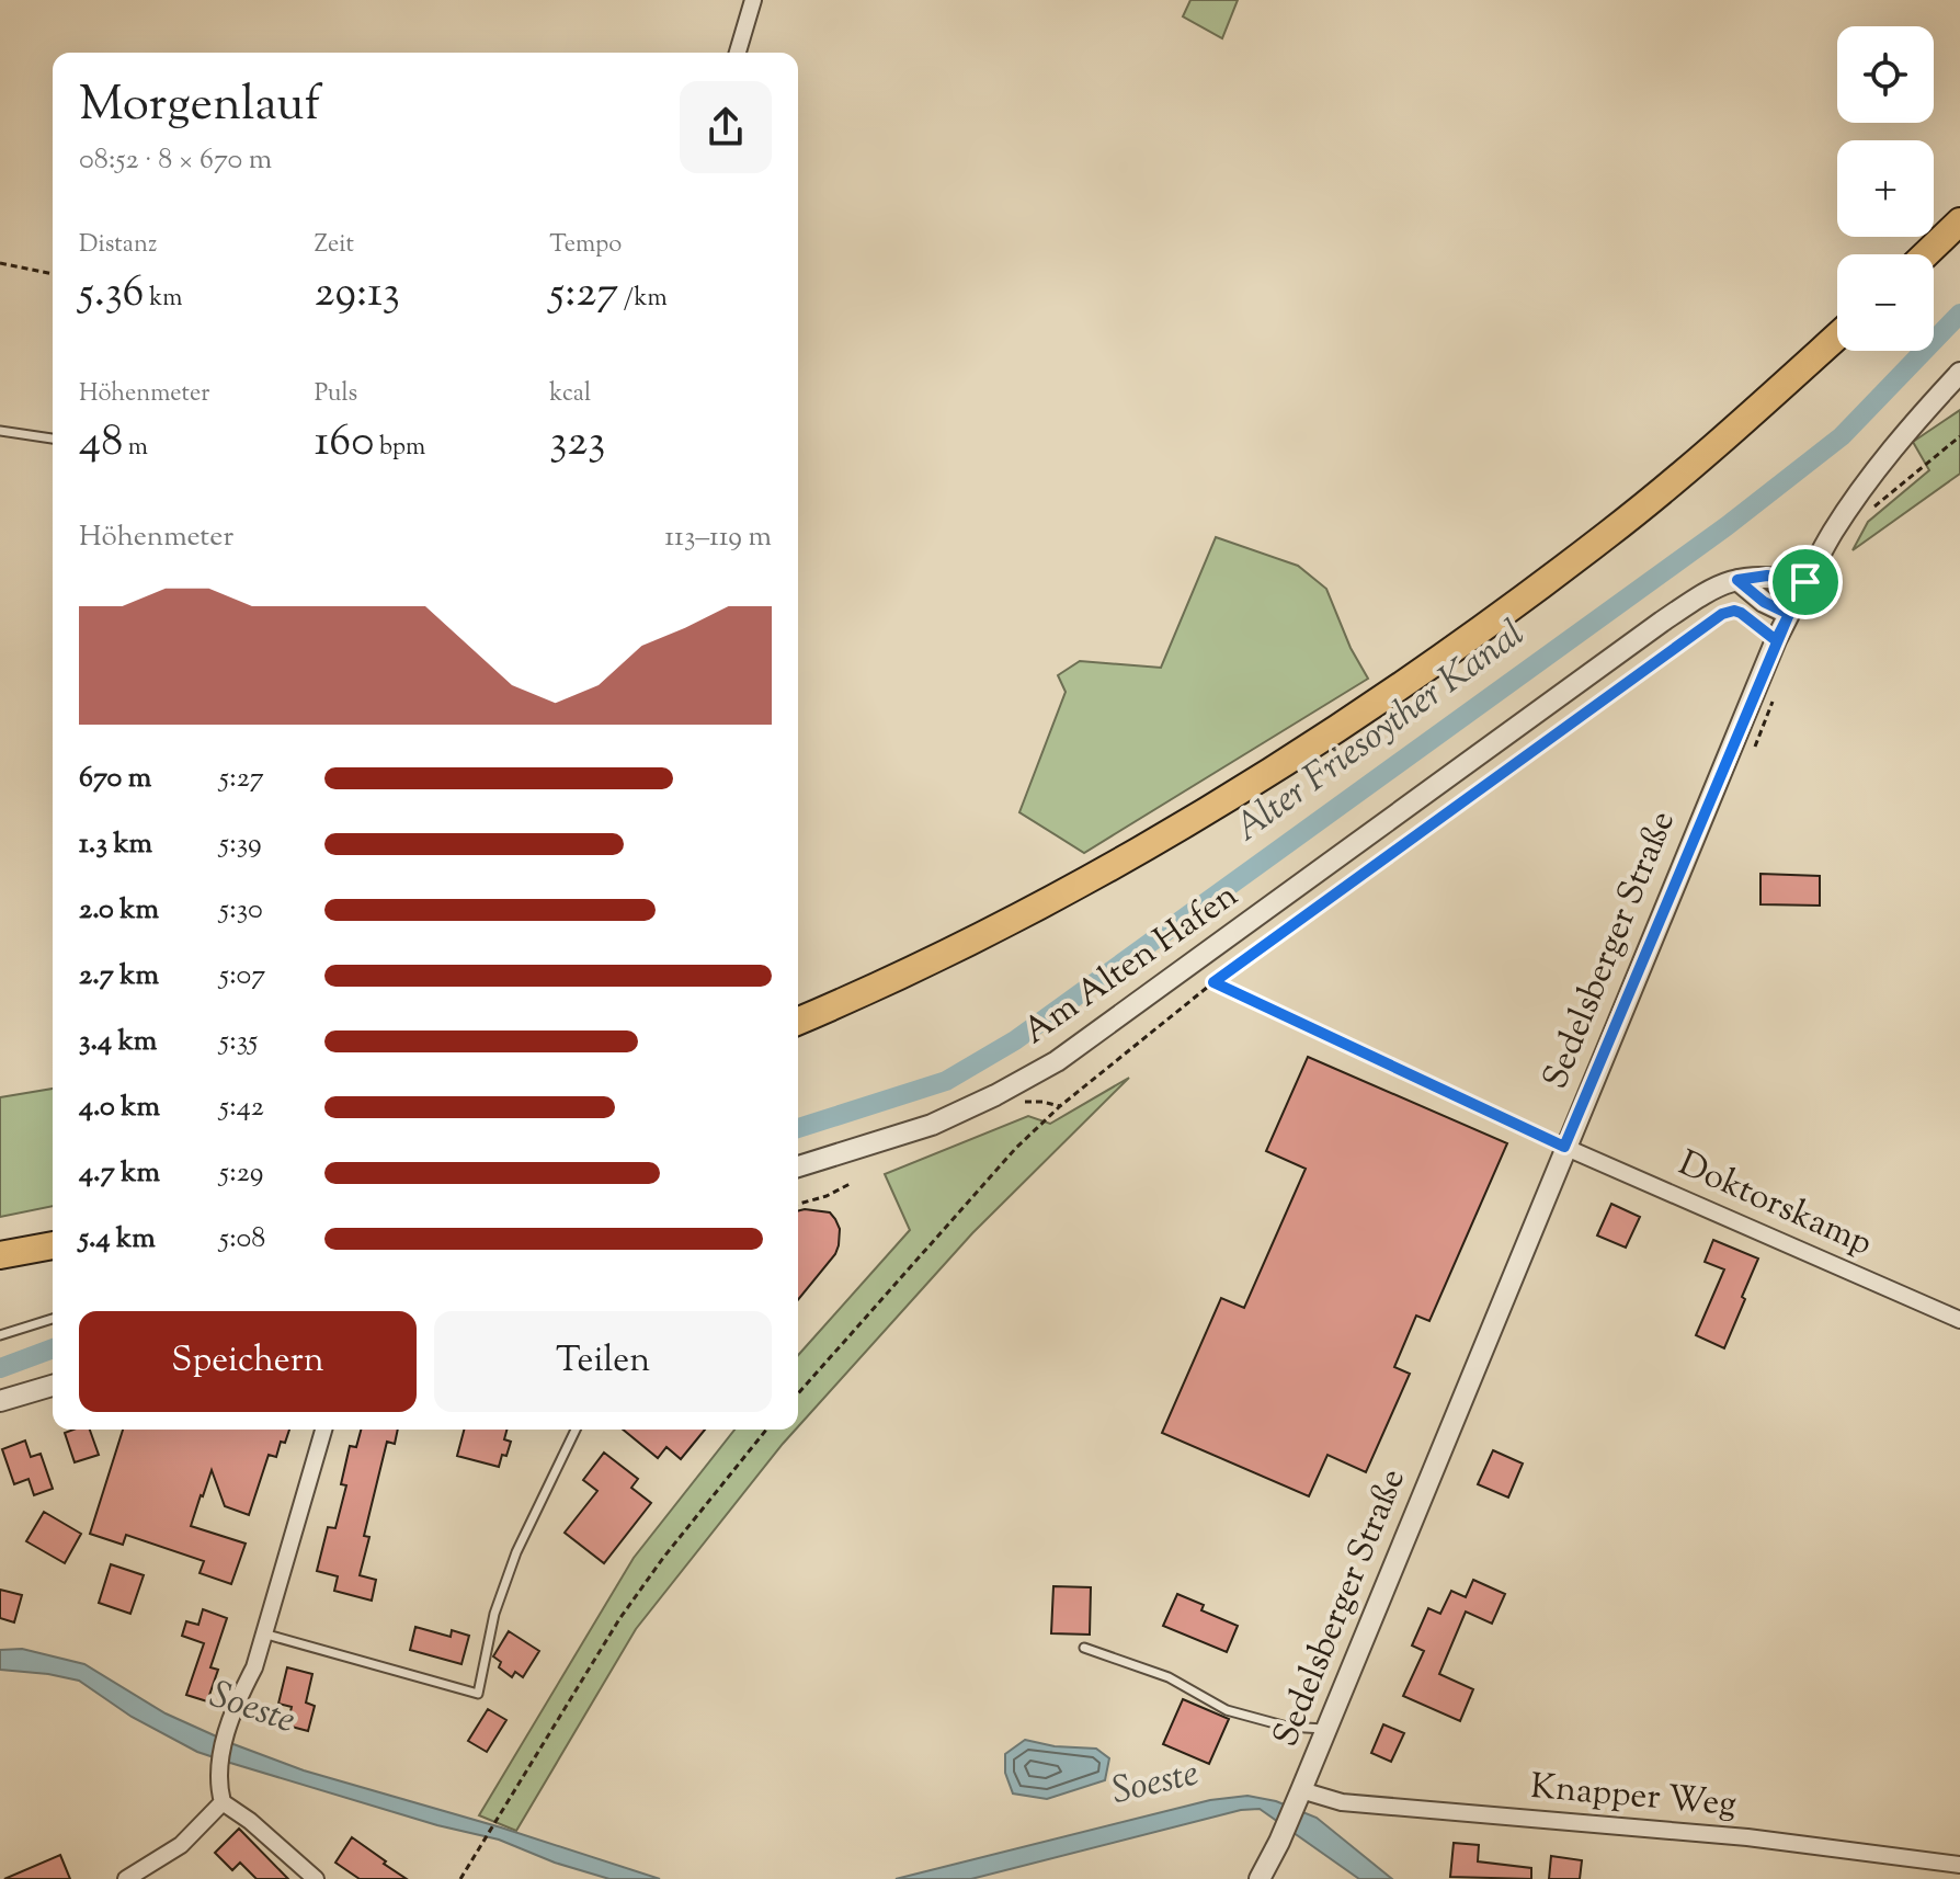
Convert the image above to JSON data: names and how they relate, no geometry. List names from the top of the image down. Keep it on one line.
{"streets":{"street":["Sedelsberger Straße","Am Alten Hafen","Doktorskamp","Knapper Weg"]},"crossings":[["Sedelsberger Straße","Am Alten Hafen"],["Sedelsberger Straße","Doktorskamp"],["Sedelsberger Straße","Knapper Weg"]],"water":["Alter Friesoyther Kanal","Soeste"],"page":{"map_buttons":["+","−"],"heading":["Morgenlauf","08:52 · 8 × 670 m"],"stats":[["Distanz","5.36 km"],["Zeit","29:13"],["Tempo","5:27 /km"],["Höhenmeter","48 m"],["Puls","160 bpm"],["kcal","323"]],"chart":["Höhenmeter","113–119 m"],"list":[{"name":"670 m","note":"5:27"},{"name":"1.3 km","note":"5:39"},{"name":"2.0 km","note":"5:30"},{"name":"2.7 km","note":"5:07"},{"name":"3.4 km","note":"5:35"},{"name":"4.0 km","note":"5:42"},{"name":"4.7 km","note":"5:29"},{"name":"5.4 km","note":"5:08"}],"buttons":["Speichern","Teilen"]}}
